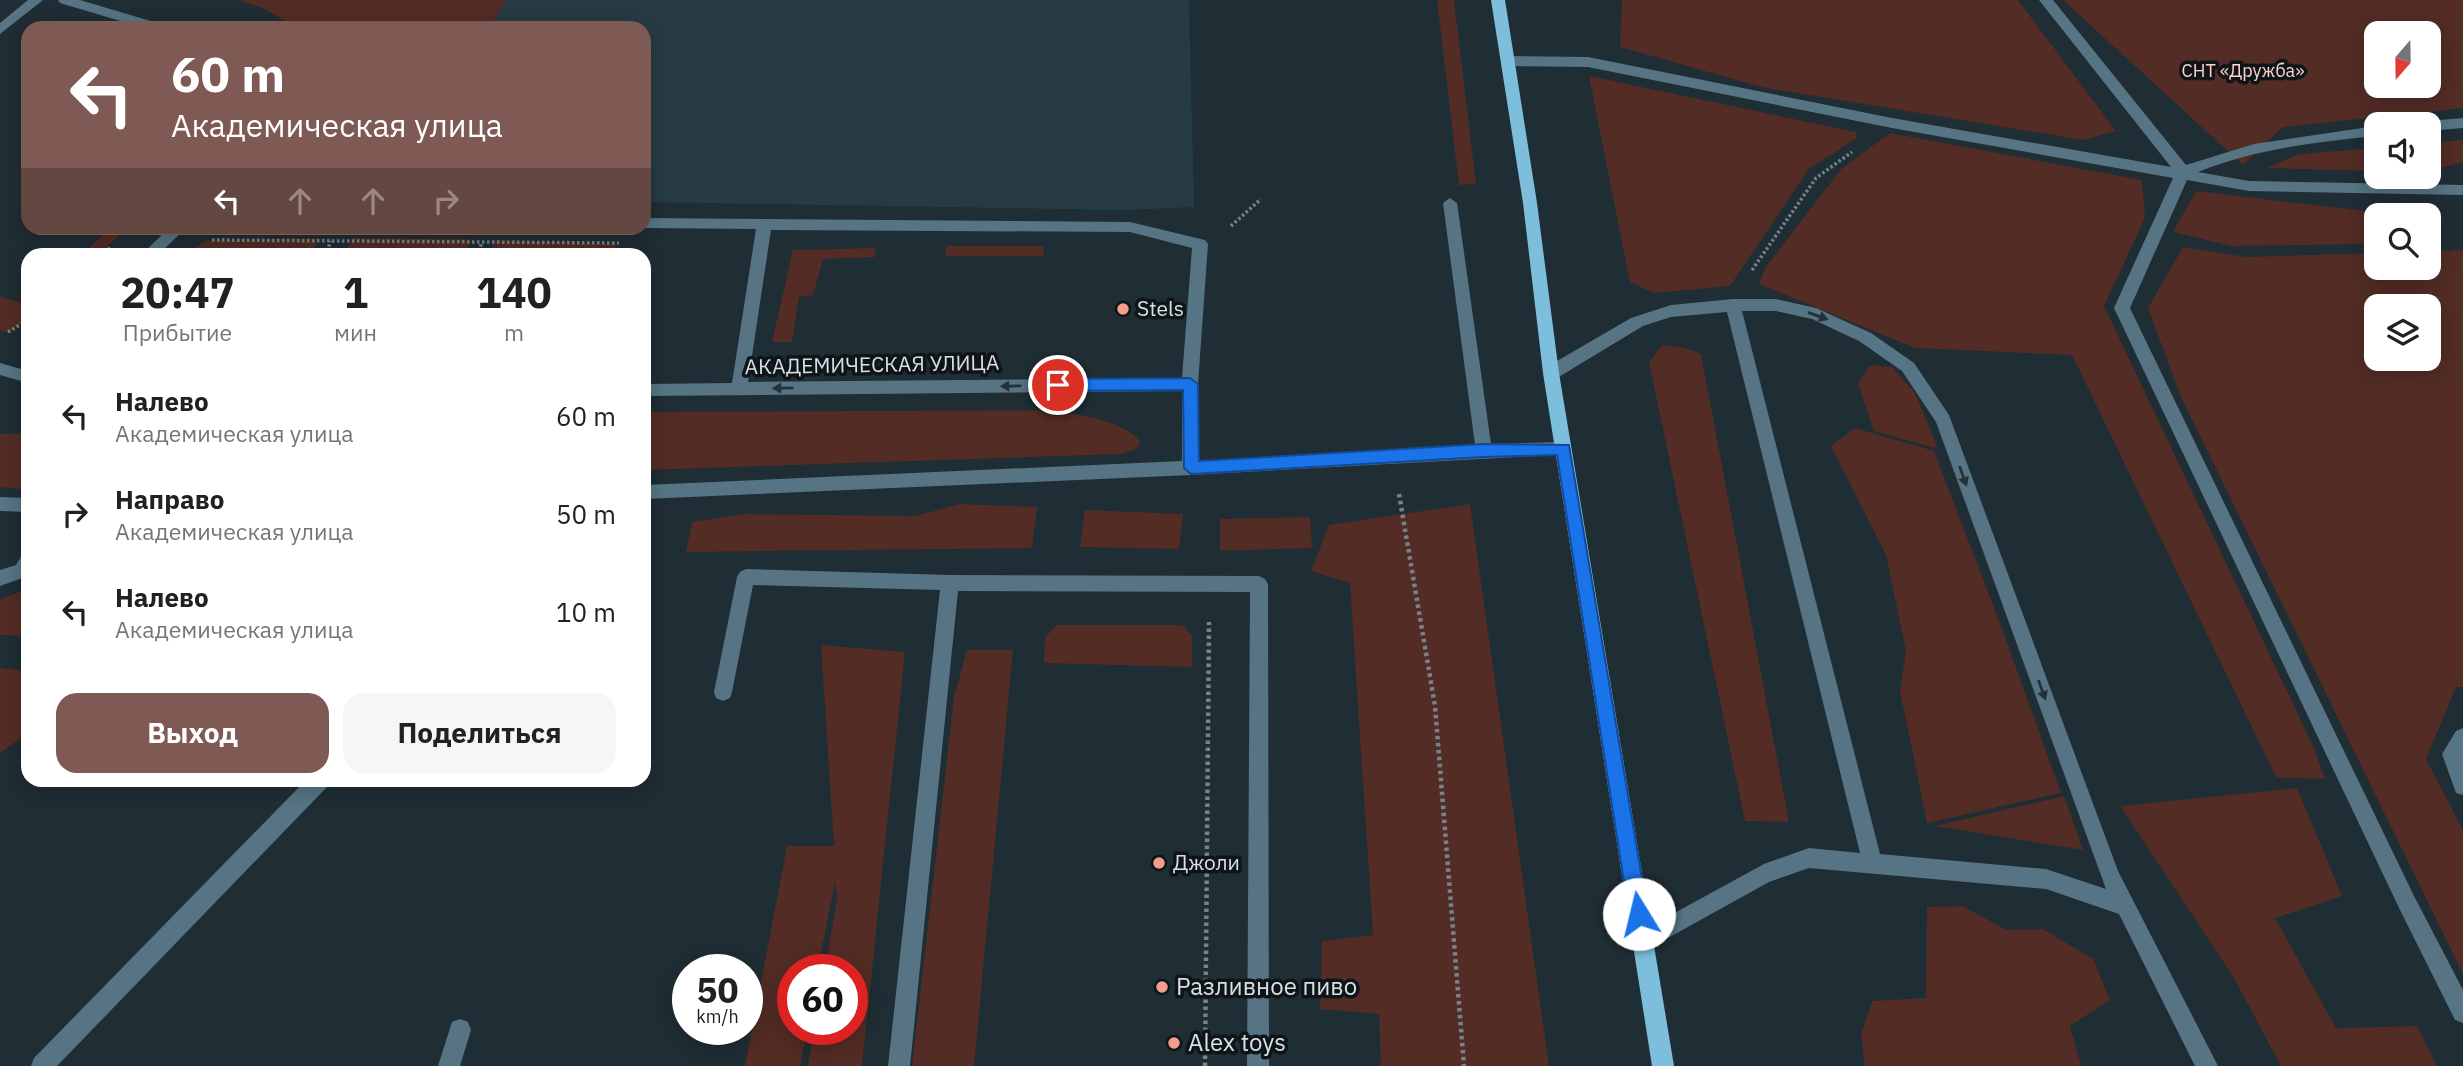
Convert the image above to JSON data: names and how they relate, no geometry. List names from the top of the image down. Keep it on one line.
{"streets":{"street":["АКАДЕМИЧЕСКАЯ УЛИЦА"]},"parks":["СНТ «Дружба»"],"places":["Stels","Джоли","Разливное пиво","Alex toys"],"north":"bottom","page":{"turn":["60 m","Академическая улица"],"eta":["20:47","Прибытие","1","мин","140","m"],"list":[{"name":"Налево","note":"Академическая улица","value":"60 m"},{"name":"Направо","note":"Академическая улица","value":"50 m"},{"name":"Налево","note":"Академическая улица","value":"10 m"}],"buttons":["Выход","Поделиться"],"speed":"50 km/h","limit":"60"}}
